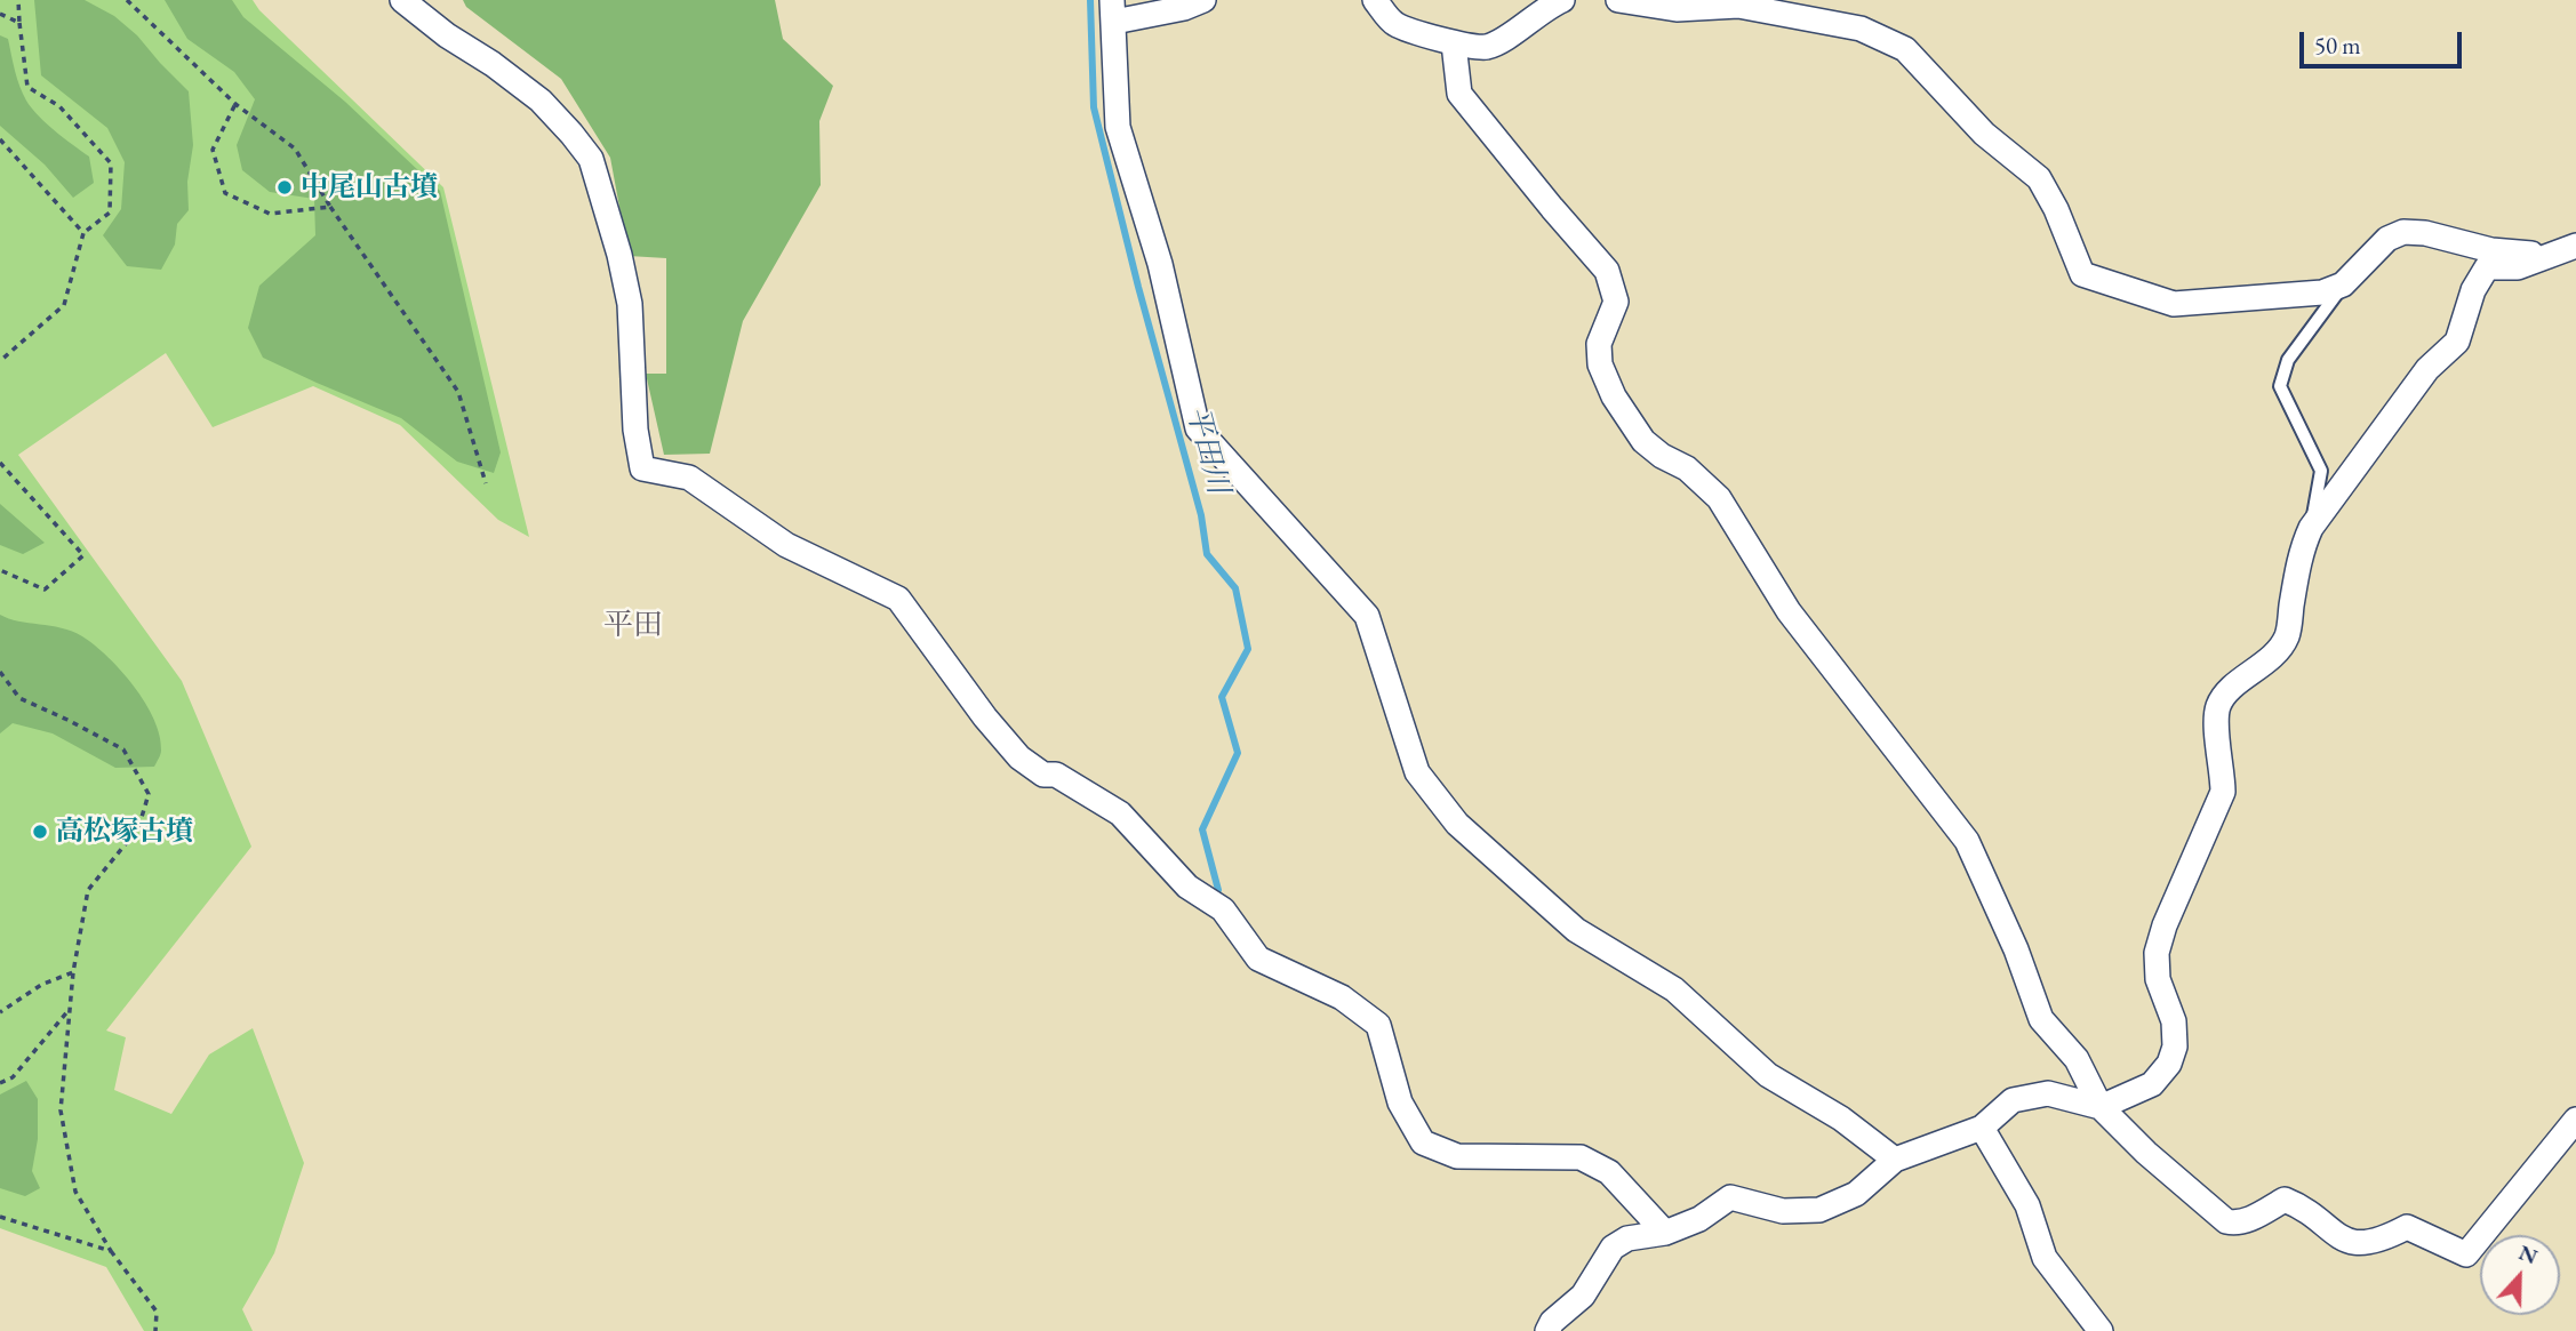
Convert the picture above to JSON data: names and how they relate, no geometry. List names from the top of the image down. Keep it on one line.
{"districts":["平田"],"water":["平田川"],"places":["中尾山古墳","高松塚古墳"],"scale_bar":"50 m","north":"top"}
